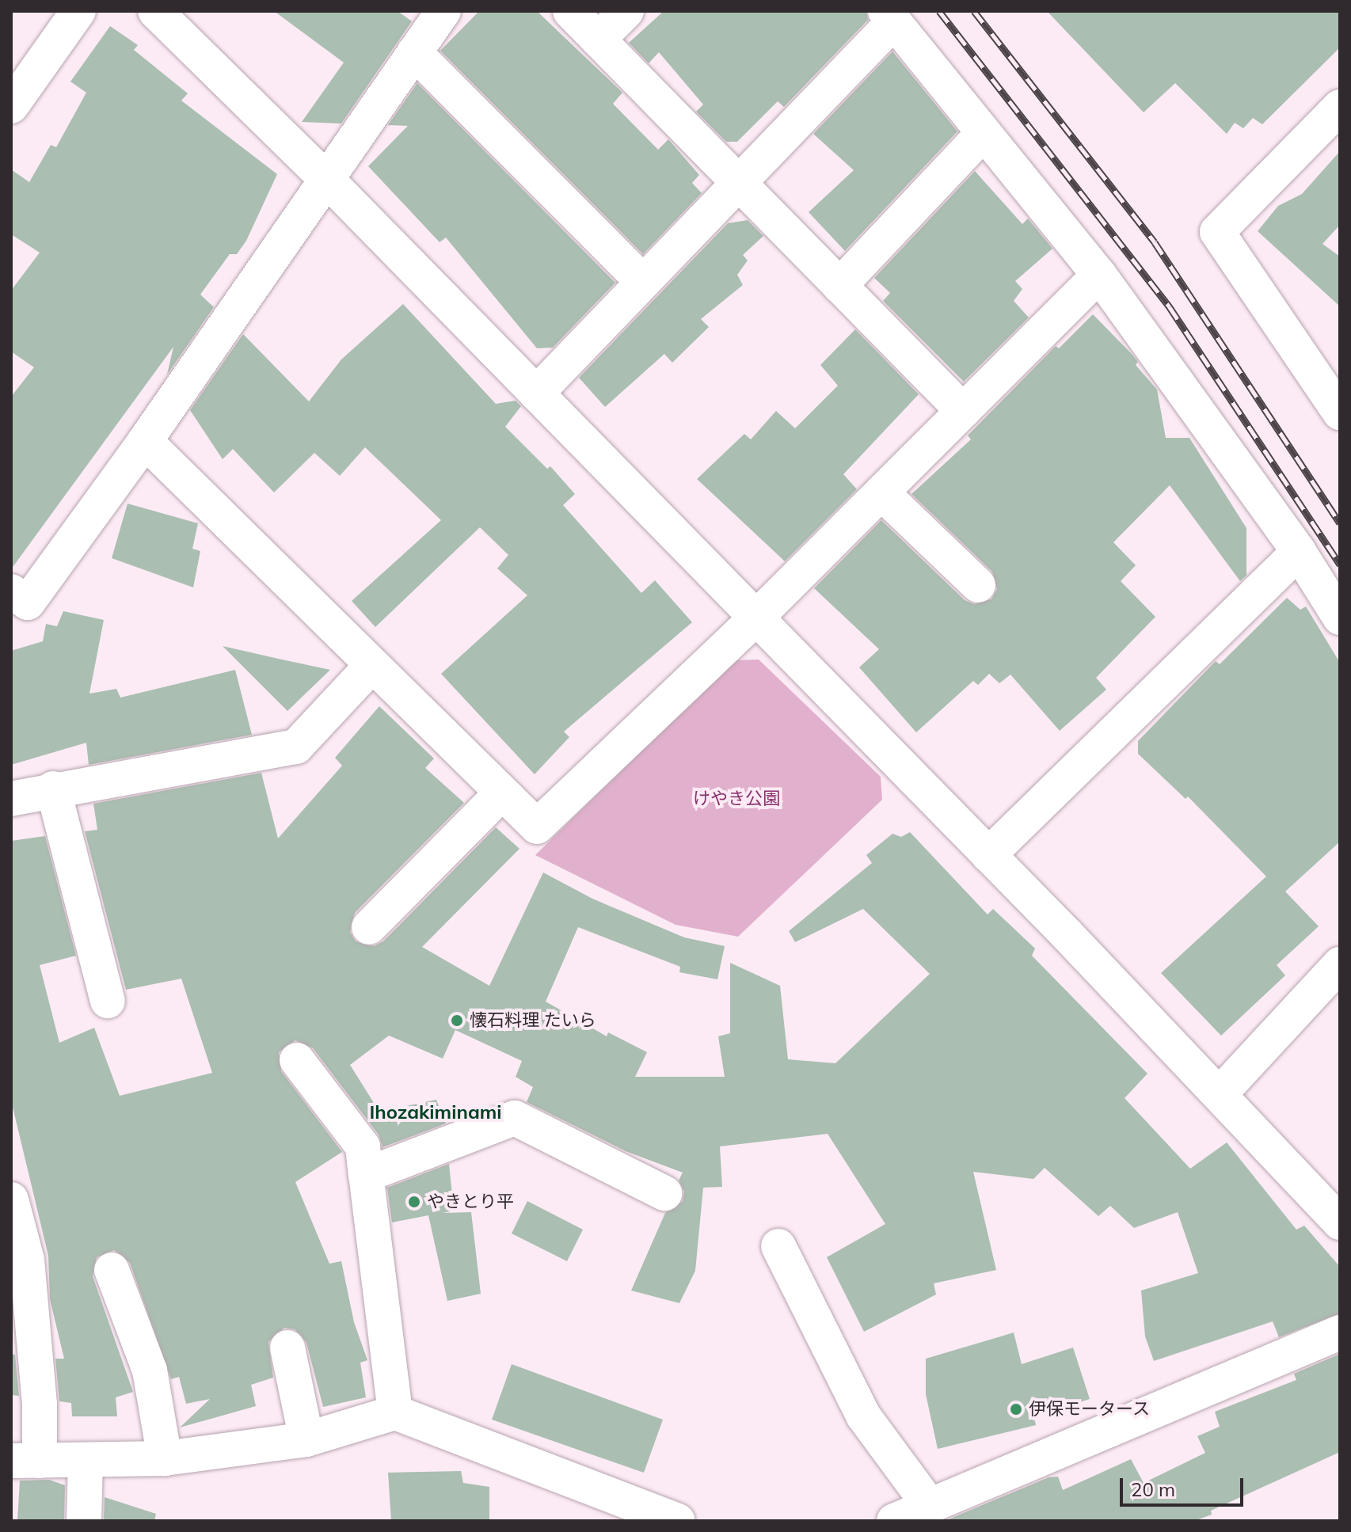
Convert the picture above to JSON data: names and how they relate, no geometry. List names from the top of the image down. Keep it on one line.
{"districts":["Ihozakiminami"],"parks":["けやき公園"],"places":["懐石料理 たいら","やきとり平","伊保モータース"],"scale_bar":"20 m"}
